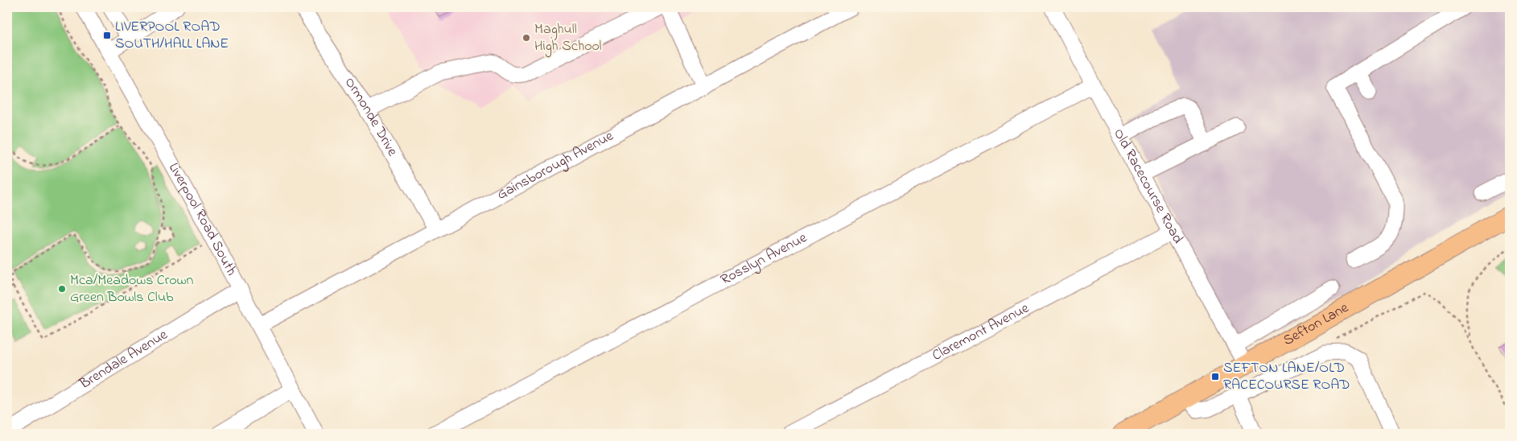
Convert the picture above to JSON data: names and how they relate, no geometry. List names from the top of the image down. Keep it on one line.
{"streets":{"main road":["Sefton Lane"],"street":["Ormonde Drive","Gainsborough Avenue","Old Racecourse Road","Liverpool Road South","Rosslyn Avenue","Claremont Avenue","Brendale Avenue"]},"crossings":[["Ormonde Drive","Gainsborough Avenue"],["Gainsborough Avenue","Liverpool Road South"],["Old Racecourse Road","Rosslyn Avenue"],["Old Racecourse Road","Sefton Lane"],["Old Racecourse Road","Claremont Avenue"],["Liverpool Road South","Brendale Avenue"]],"places":{"transit":["LIVERPOOL ROAD SOUTH/HALL LANE","SEFTON LANE/OLD RACECOURSE ROAD"],"other":["Maghull High School","Mca/Meadows Crown Green Bowls Club"]}}
